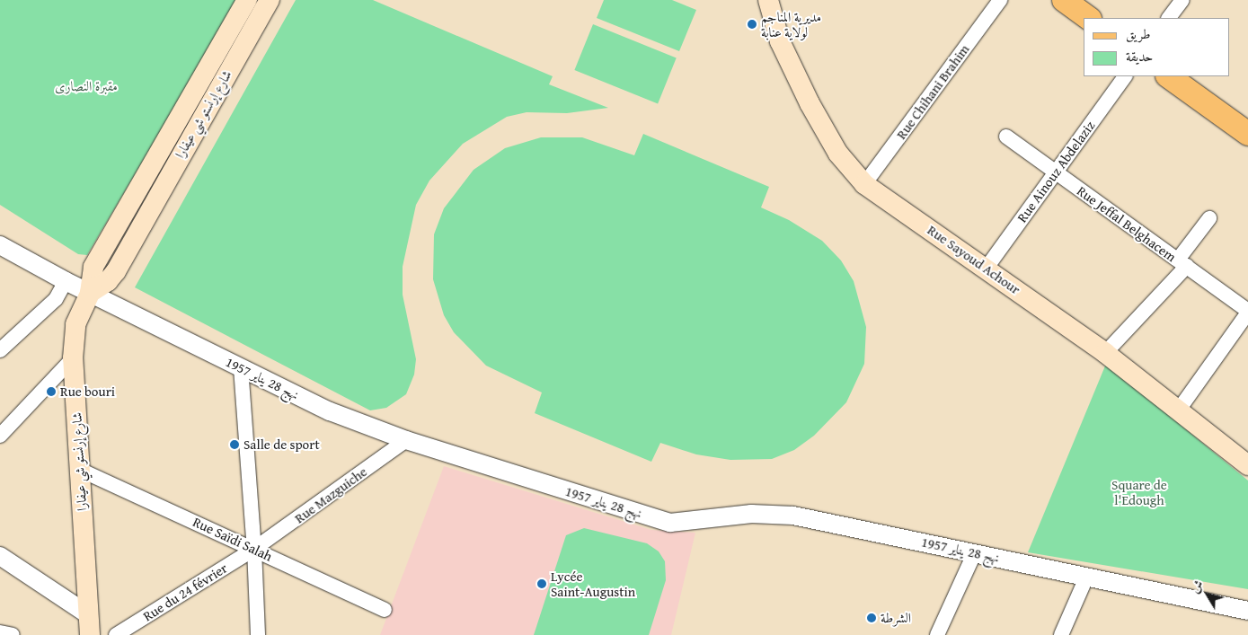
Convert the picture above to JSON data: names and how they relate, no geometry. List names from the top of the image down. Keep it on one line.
{"streets":{"main road":["شارع إرنستو شي عيفارا","Rue Sayoud Achour"],"street":["Rue Chihani Brahim","Rue Ainouz Abdelaziz","Rue Jeffal Belghacem","نهج 28 يناير 1957","Rue Mazguiche","Rue Saïdi Salah","Rue du 24 février"]},"crossings":[["Rue Chihani Brahim","Rue Sayoud Achour"],["شارع إرنستو شي عيفارا","نهج 28 يناير 1957"],["شارع إرنستو شي عيفارا","Rue Saïdi Salah"],["Rue Ainouz Abdelaziz","Rue Jeffal Belghacem"],["Rue Ainouz Abdelaziz","Rue Sayoud Achour"],["نهج 28 يناير 1957","Rue Mazguiche"],["Rue Mazguiche","Rue Saïdi Salah"],["Rue Mazguiche","Rue du 24 février"],["Rue Saïdi Salah","Rue du 24 février"]],"parks":["مقبرة النصارى","Square de l'Edough"],"places":["مديرية المناجم لولاية عنابة","Rue bouri","Salle de sport","Lycée Saint-Augustin","الشرطة"],"legend":["طريق","حديقة"],"north":"top left"}
